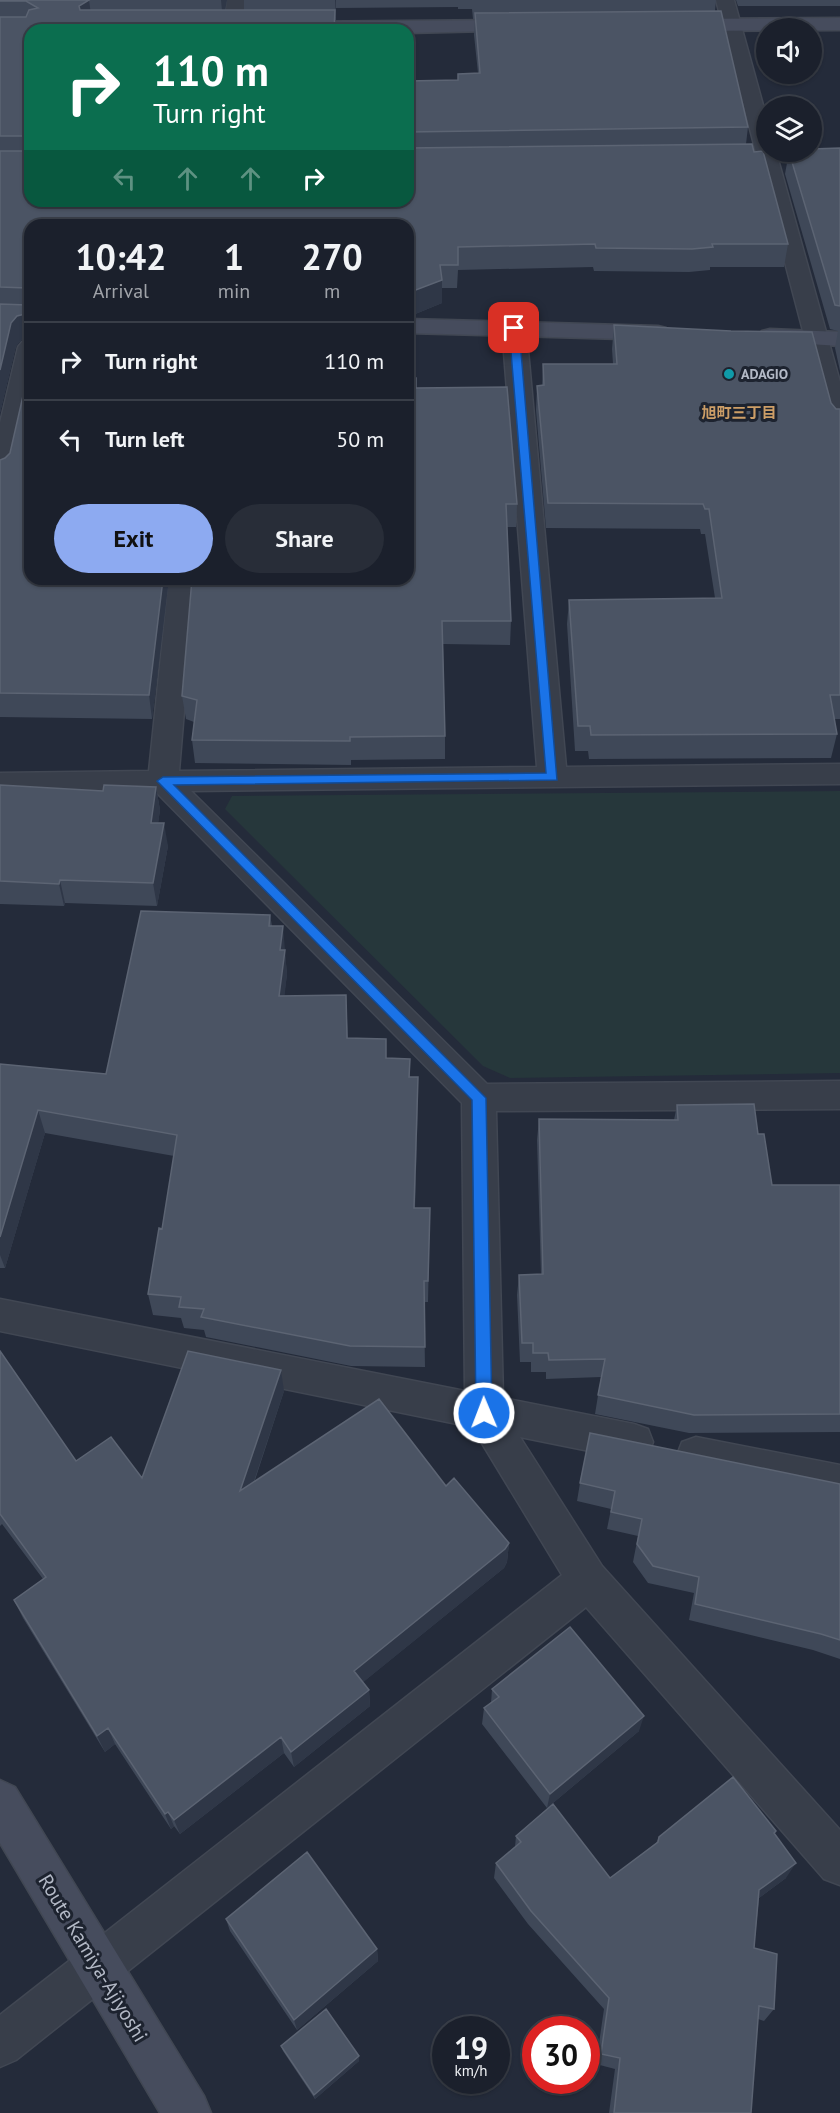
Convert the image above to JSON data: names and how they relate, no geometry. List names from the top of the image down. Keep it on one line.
{"streets":{"main road":["Route Kamiya-Ajiyoshi"]},"districts":["旭町三丁目"],"places":["ADAGIO"],"page":{"turn":["110 m","Turn right"],"eta":["10:42","Arrival","1","min","270","m"],"list":[{"name":"Turn right","value":"110 m"},{"name":"Turn left","value":"50 m"}],"buttons":["Exit","Share"],"speed":"19 km/h","limit":"30"}}
